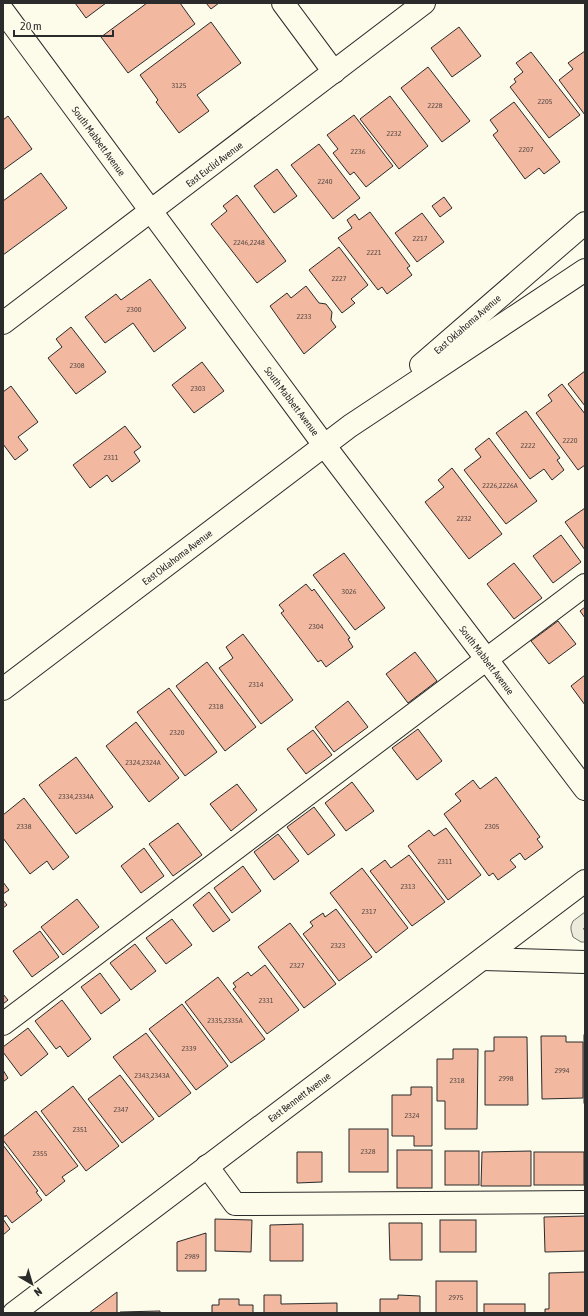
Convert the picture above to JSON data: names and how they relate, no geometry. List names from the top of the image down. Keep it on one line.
{"streets":{"street":["South Mabbett Avenue","East Euclid Avenue","East Oklahoma Avenue","East Bennett Avenue"]},"crossings":[["South Mabbett Avenue","East Euclid Avenue"],["South Mabbett Avenue","East Oklahoma Avenue"]],"house_numbers":["3125","2205","2228","2232","2207","2236","2240","2217","2246,2248","2221","2227","2300","2233","2308","2303","2220","2222","2311","2226,2226A","2232","3026","2304","2314","2318","2320","2324,2324A","2334,2334A","2338","2305","2311","2313","2317","2323","2327","2331","2335,2335A","2339","2994","2343,2343A","2998","2318","2347","2324","2351","2328","2355","2989","2975"],"scale_bar":"20 m","north":"bottom right"}
